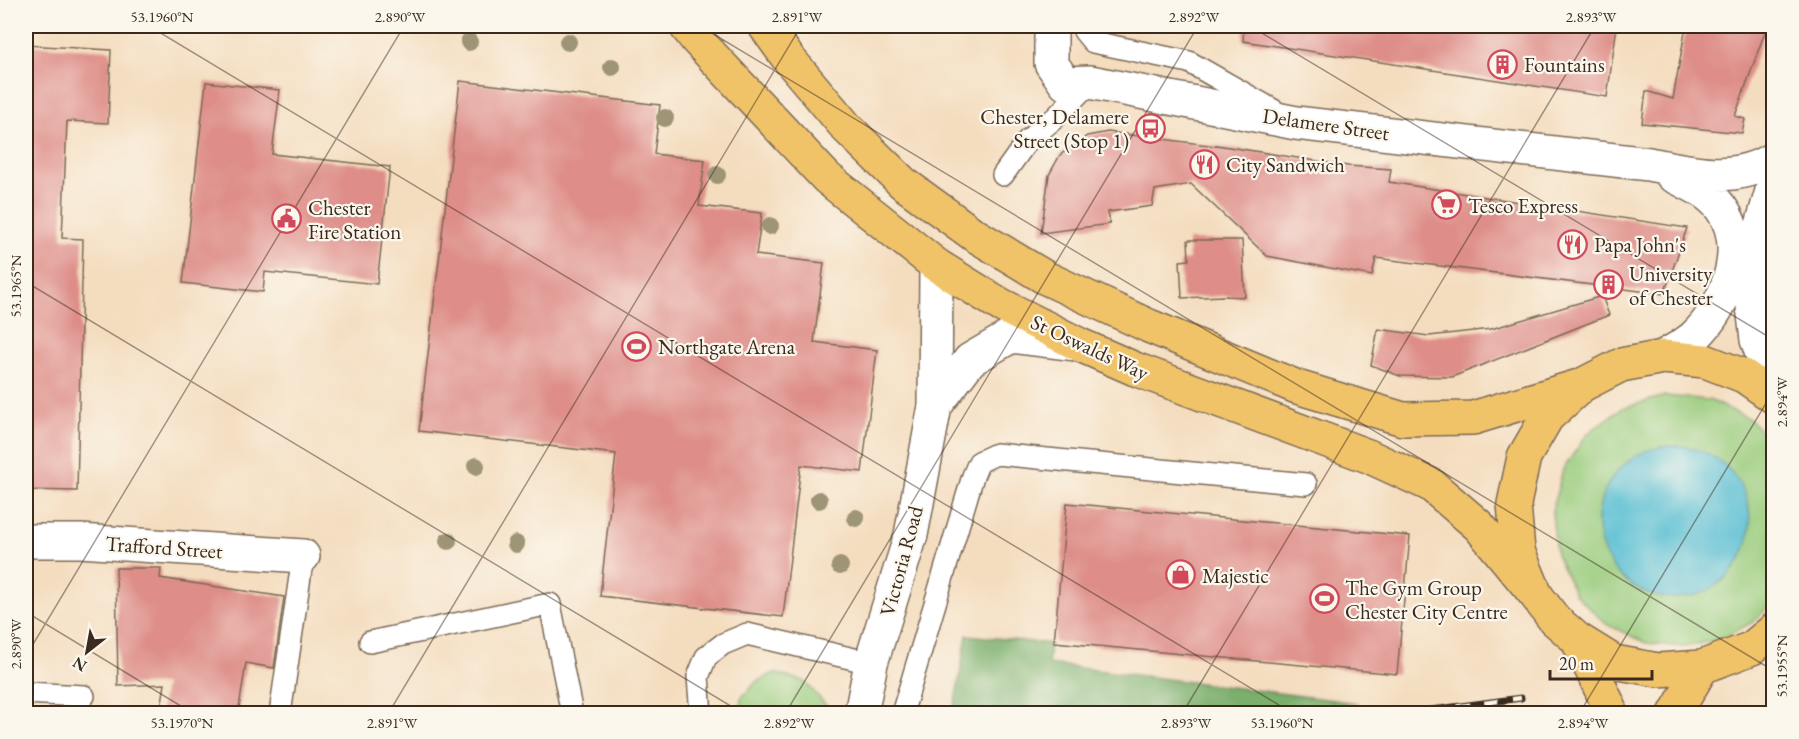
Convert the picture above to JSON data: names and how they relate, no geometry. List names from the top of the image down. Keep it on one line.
{"streets":{"highway":["St Oswalds Way"],"street":["Delamere Street","Trafford Street","Victoria Road"]},"crossings":[["St Oswalds Way","Victoria Road"]],"places":{"building":["Fountains","University of Chester"],"bus stop":["Chester, Delamere Street (Stop 1)"],"restaurant":["City Sandwich","Papa John's"],"supermarket":["Tesco Express"],"public building":["Chester Fire Station"],"sports":["Northgate Arena","The Gym Group Chester City Centre"],"shop":["Majestic"]},"scale_bar":"20 m","north":"bottom left","coordinates":["53.1960°N","2.890°W","2.891°W","2.892°W","2.893°W","53.1965°N","2.894°W","53.1955°N","53.1970°N"]}
